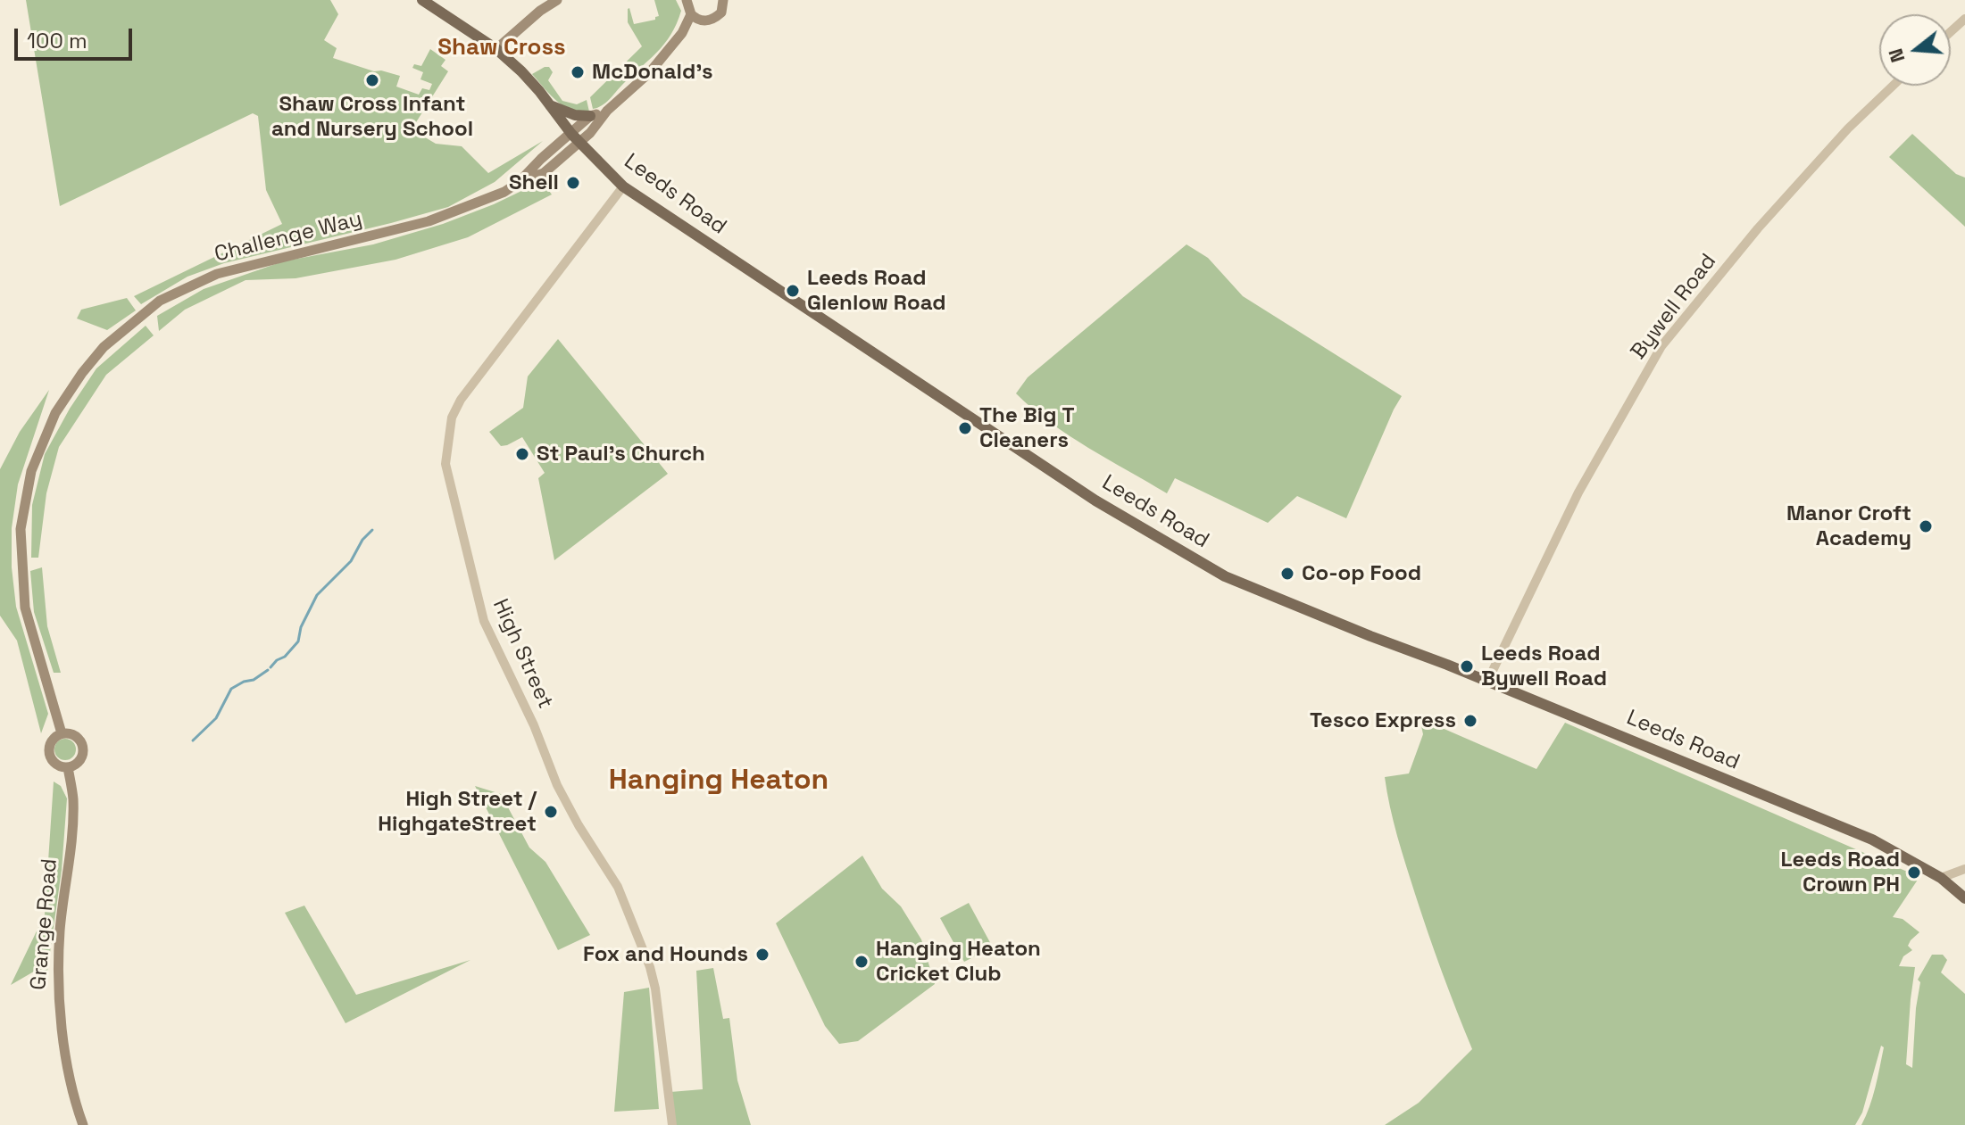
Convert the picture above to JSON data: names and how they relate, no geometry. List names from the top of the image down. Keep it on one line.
{"streets":{"main road":["Leeds Road","Challenge Way","Grange Road"],"street":["Bywell Road","High Street"]},"crossings":[["Leeds Road","Challenge Way"],["Leeds Road","Bywell Road"],["Leeds Road","High Street"],["Challenge Way","Grange Road"]],"districts":["Shaw Cross","Hanging Heaton"],"places":["McDonald's","Shaw Cross Infant and Nursery School","Shell","Leeds Road Glenlow Road","The Big T Cleaners","St Paul's Church","Manor Croft Academy","Co-op Food","Leeds Road Bywell Road","Tesco Express","High Street / HighgateStreet","Leeds Road Crown PH","Fox and Hounds","Hanging Heaton Cricket Club"],"scale_bar":"100 m","north":"left"}
